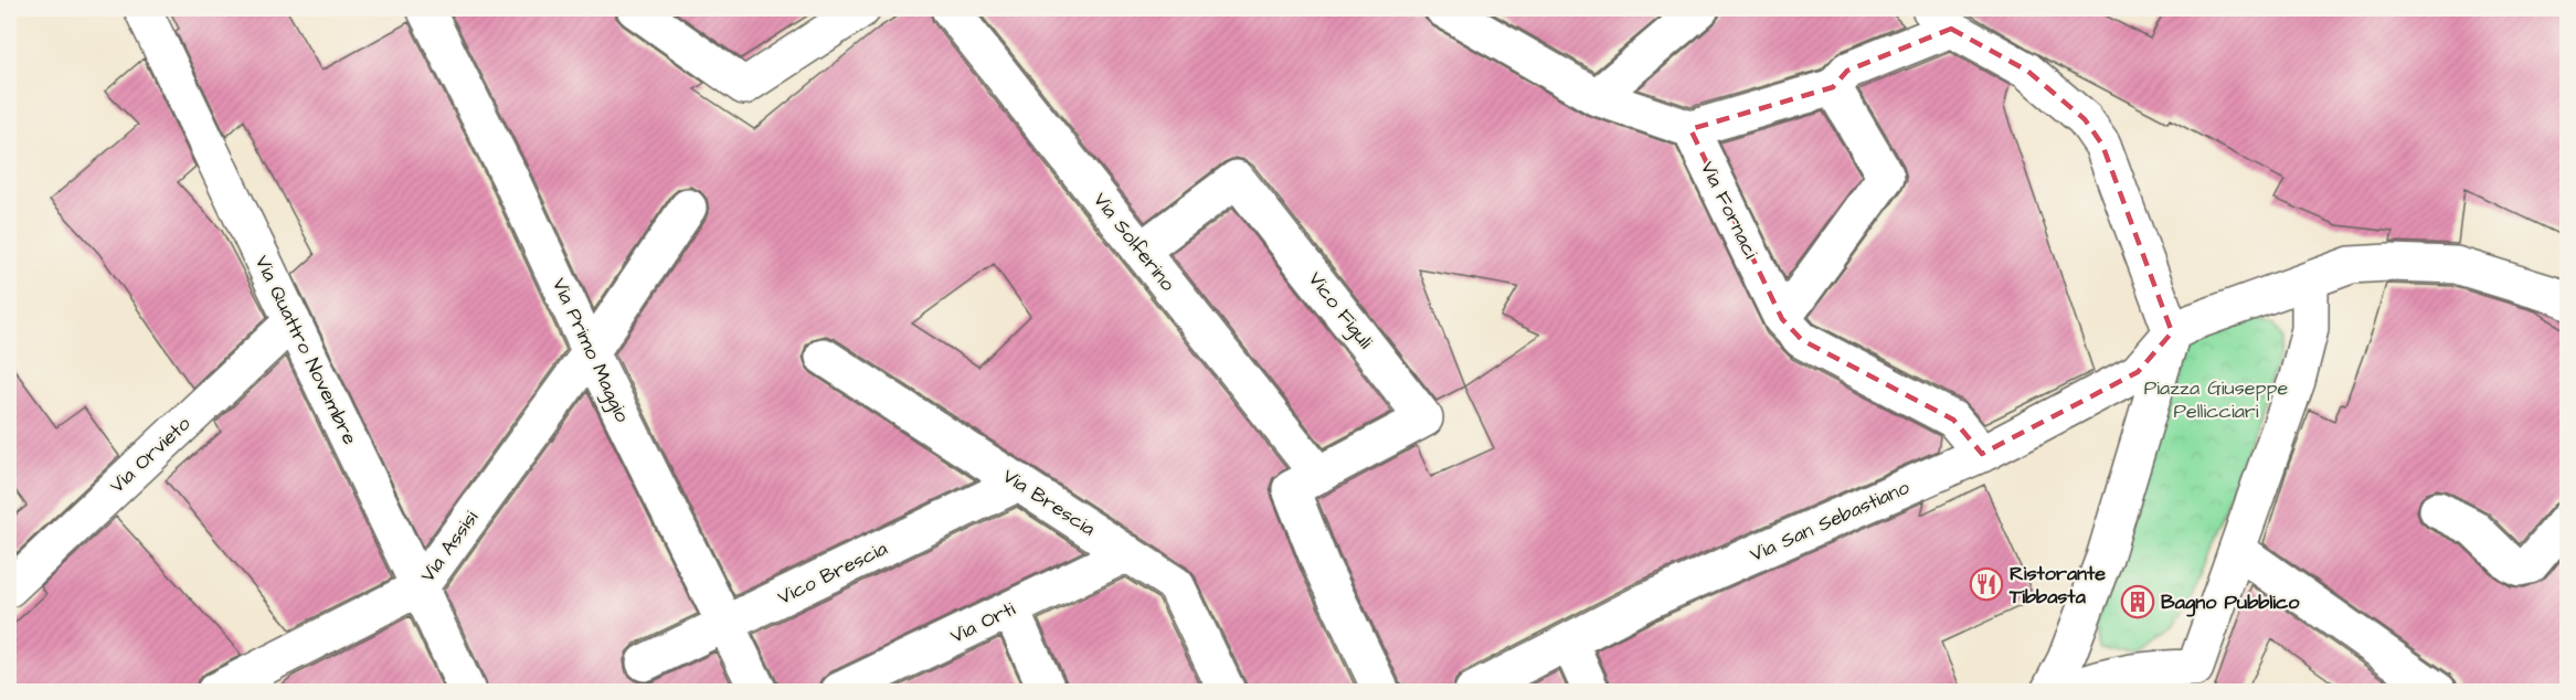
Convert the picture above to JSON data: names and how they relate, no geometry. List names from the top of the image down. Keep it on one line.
{"streets":{"street":["Via Fornaci","Via Solferino","Vico Figuli","Via Quattro Novembre","Via Primo Maggio","Via Orvieto","Via Brescia","Via San Sebastiano","Via Assisi","Vico Brescia","Via Orti"]},"crossings":[["Via Fornaci","Via San Sebastiano"],["Via Solferino","Vico Figuli"],["Via Quattro Novembre","Via Orvieto"],["Via Quattro Novembre","Via Assisi"],["Via Primo Maggio","Via Assisi"],["Via Primo Maggio","Vico Brescia"],["Via Brescia","Vico Brescia"],["Via Brescia","Via Orti"]],"parks":["Piazza Giuseppe Pellicciari"],"places":{"restaurant":["Ristorante Tibbasta"],"building":["Bagno Pubblico"]}}
